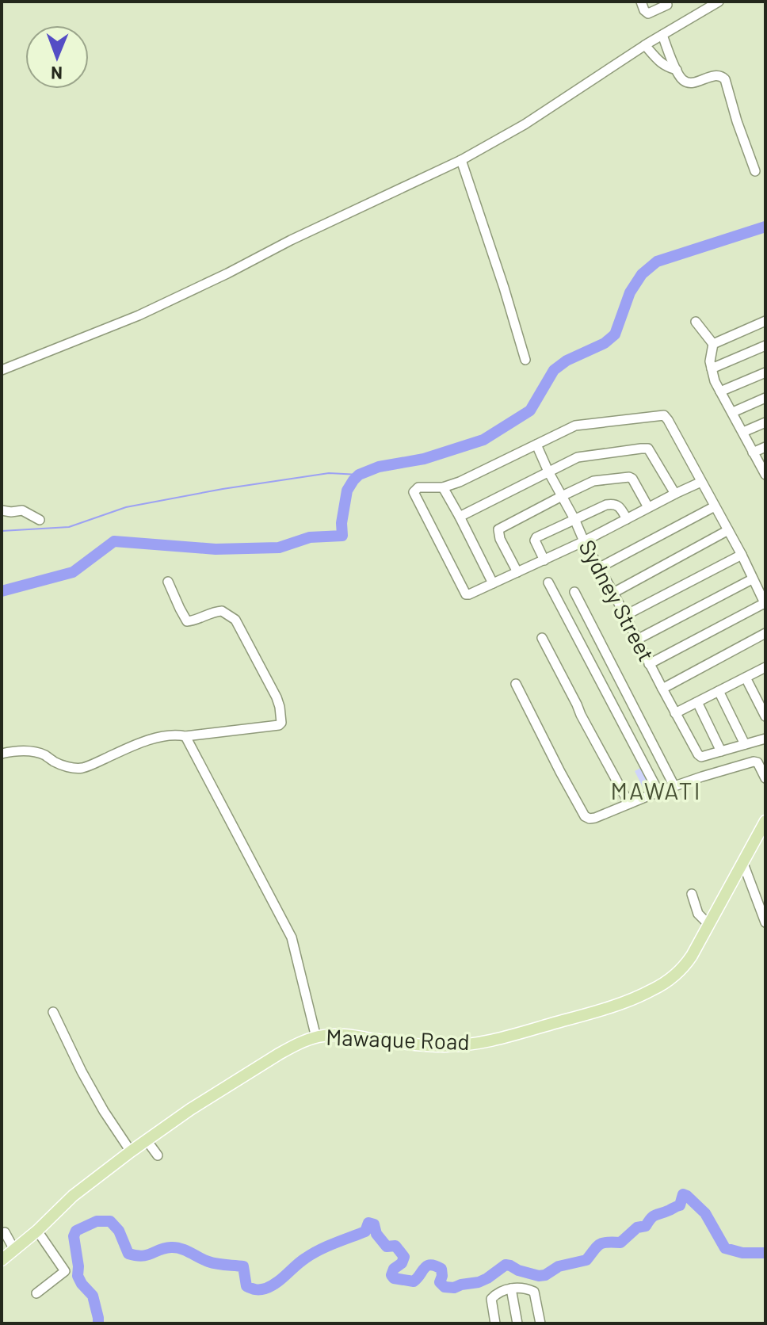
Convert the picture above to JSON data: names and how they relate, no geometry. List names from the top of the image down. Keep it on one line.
{"streets":{"main road":["Mawaque Road"],"street":["Sydney Street"]},"districts":["MAWATI"],"north":"bottom"}
